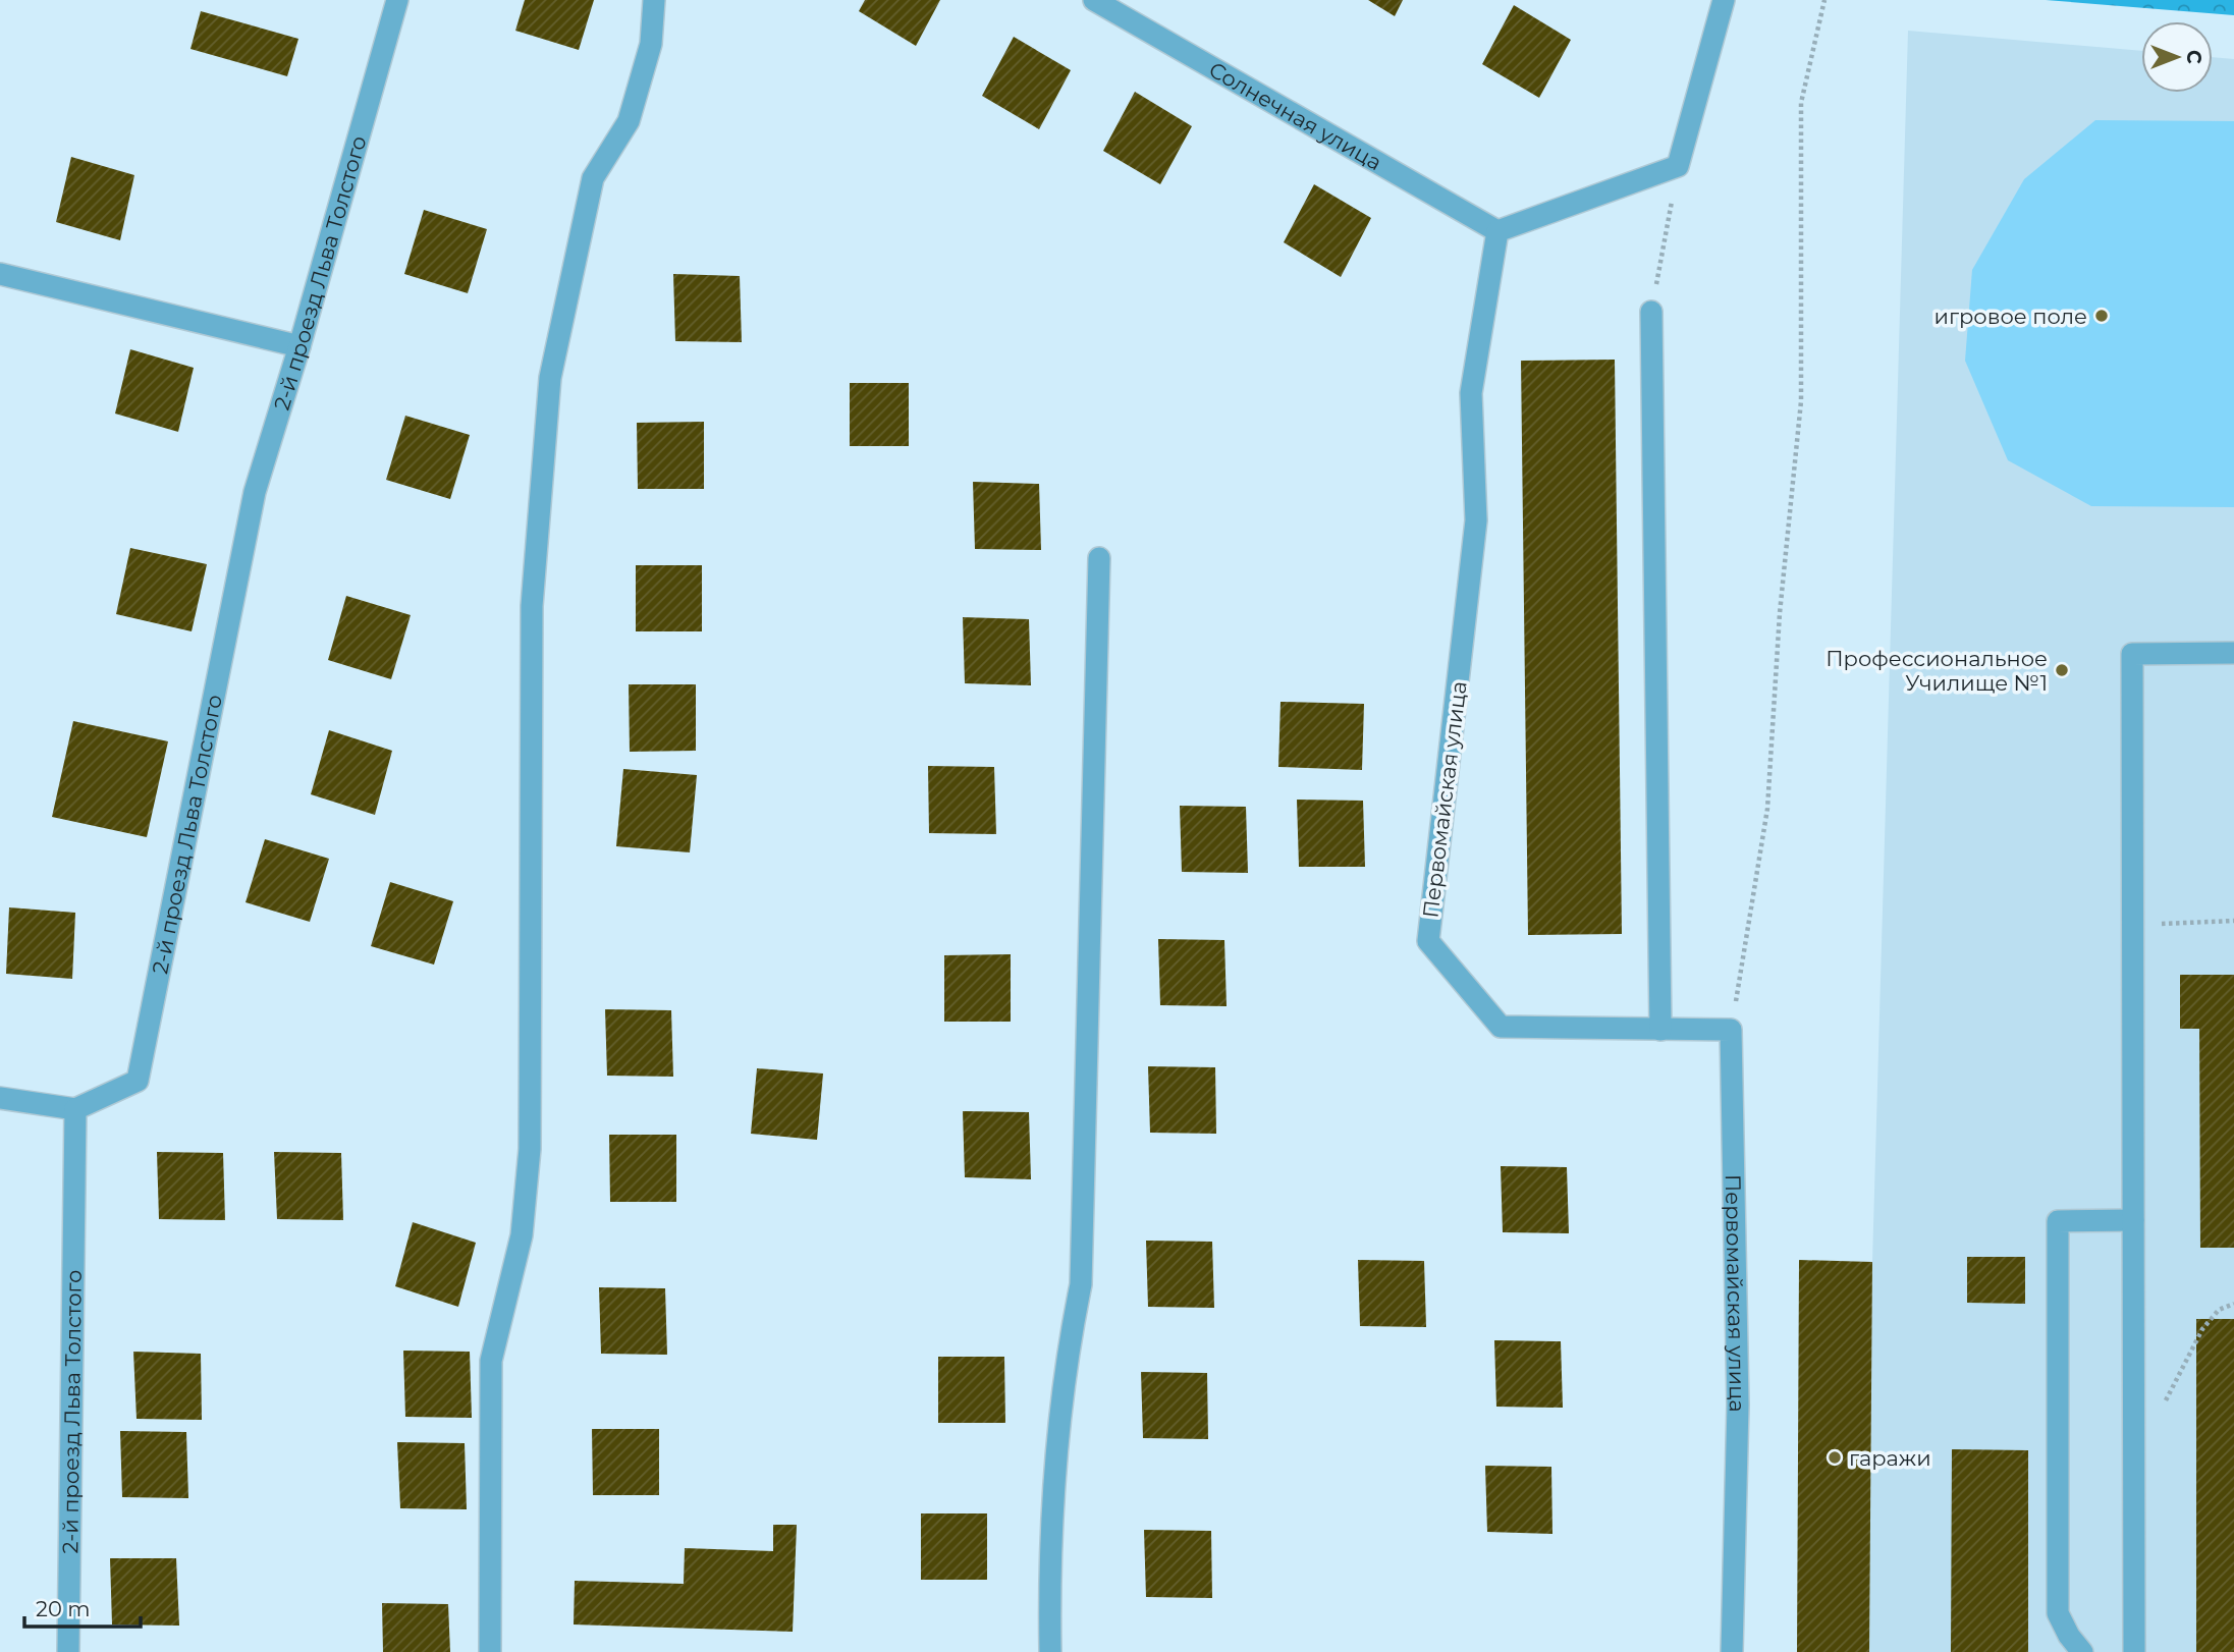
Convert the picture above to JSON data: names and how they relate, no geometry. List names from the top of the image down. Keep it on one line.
{"streets":{"street":["Солнечная улица","2-й проезд Льва Толстого","Первомайская улица"]},"crossings":[["Солнечная улица","Первомайская улица"]],"places":["игровое поле","Профессиональное Училище №1","гаражи"],"scale_bar":"20 m","north":"right"}
